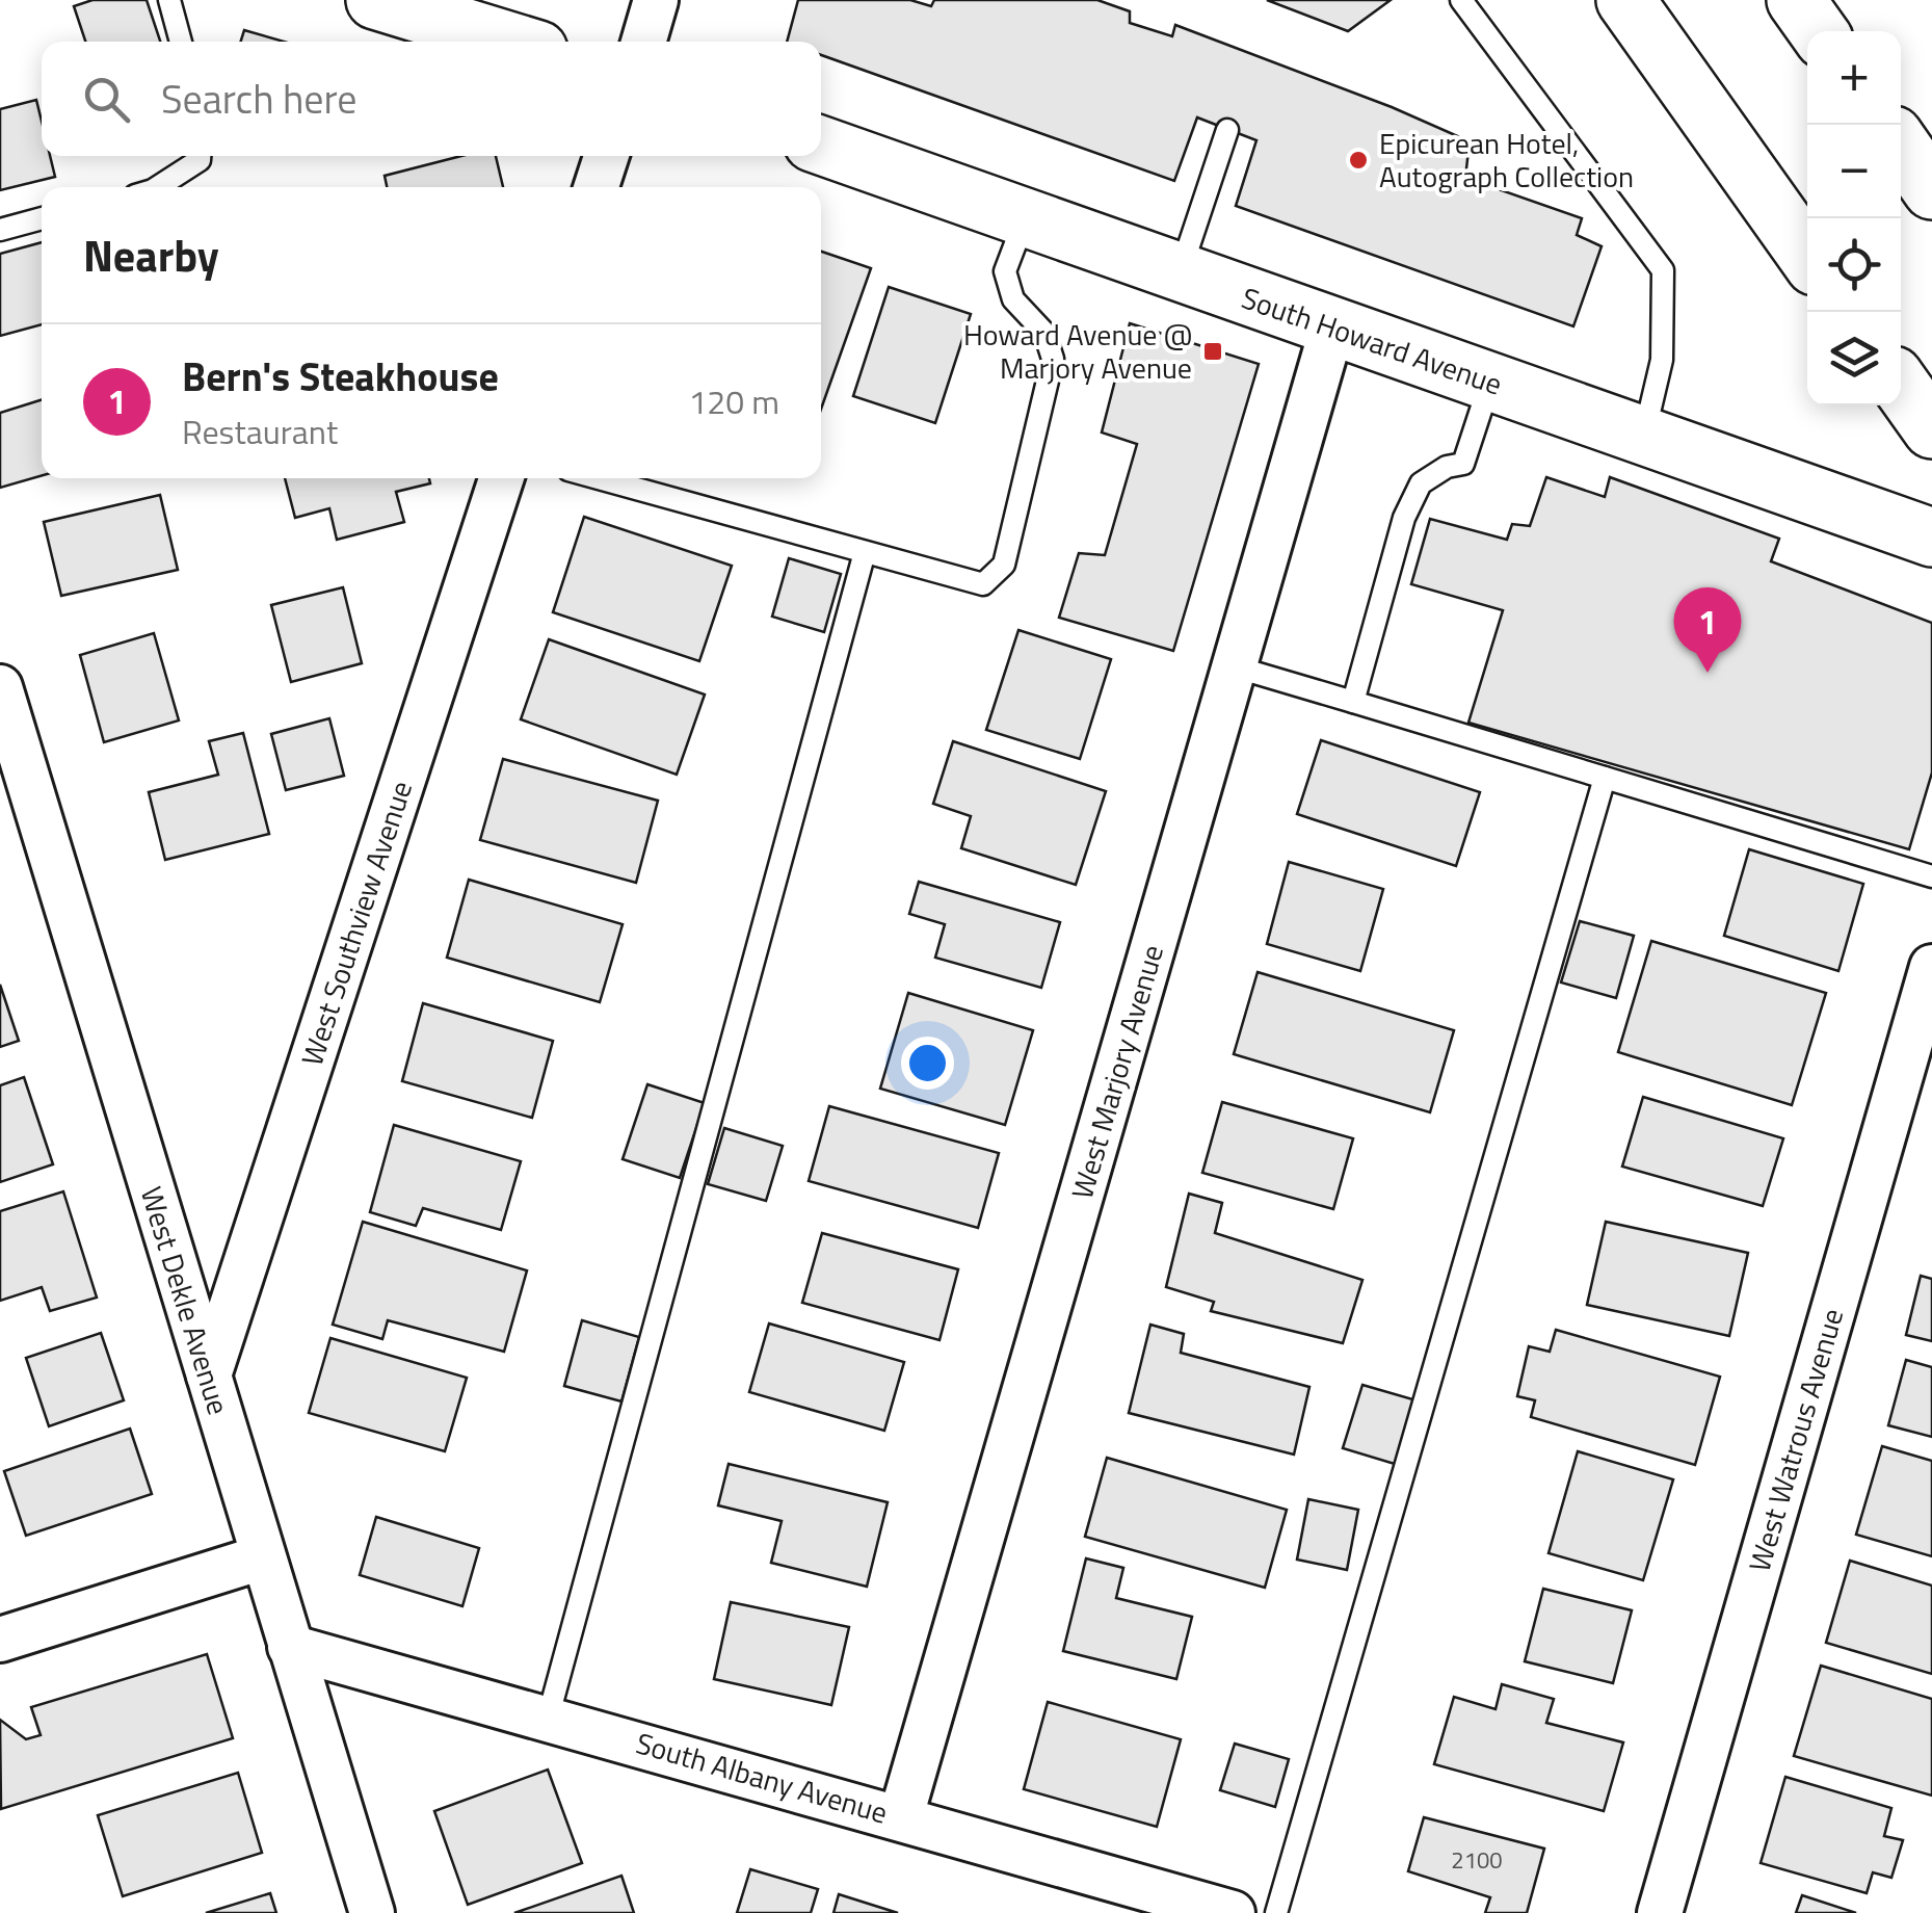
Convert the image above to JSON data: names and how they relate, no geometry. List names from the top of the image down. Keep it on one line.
{"streets":{"main road":["South Howard Avenue"],"street":["West Southview Avenue","West Marjory Avenue","West Dekle Avenue","West Watrous Avenue","South Albany Avenue"]},"crossings":[["South Howard Avenue","West Marjory Avenue"],["West Southview Avenue","West Dekle Avenue"],["West Marjory Avenue","South Albany Avenue"],["West Dekle Avenue","South Albany Avenue"]],"places":{"other":["Epicurean Hotel, Autograph Collection"],"transit":["Howard Avenue @ Marjory Avenue"]},"house_numbers":["2100"],"page":{"map_buttons":["+","−"],"search":"Search here","heading":"Nearby","list":[{"mark":"1","name":"Bern's Steakhouse","note":"Restaurant","value":"120 m"}],"pins":"1"}}
